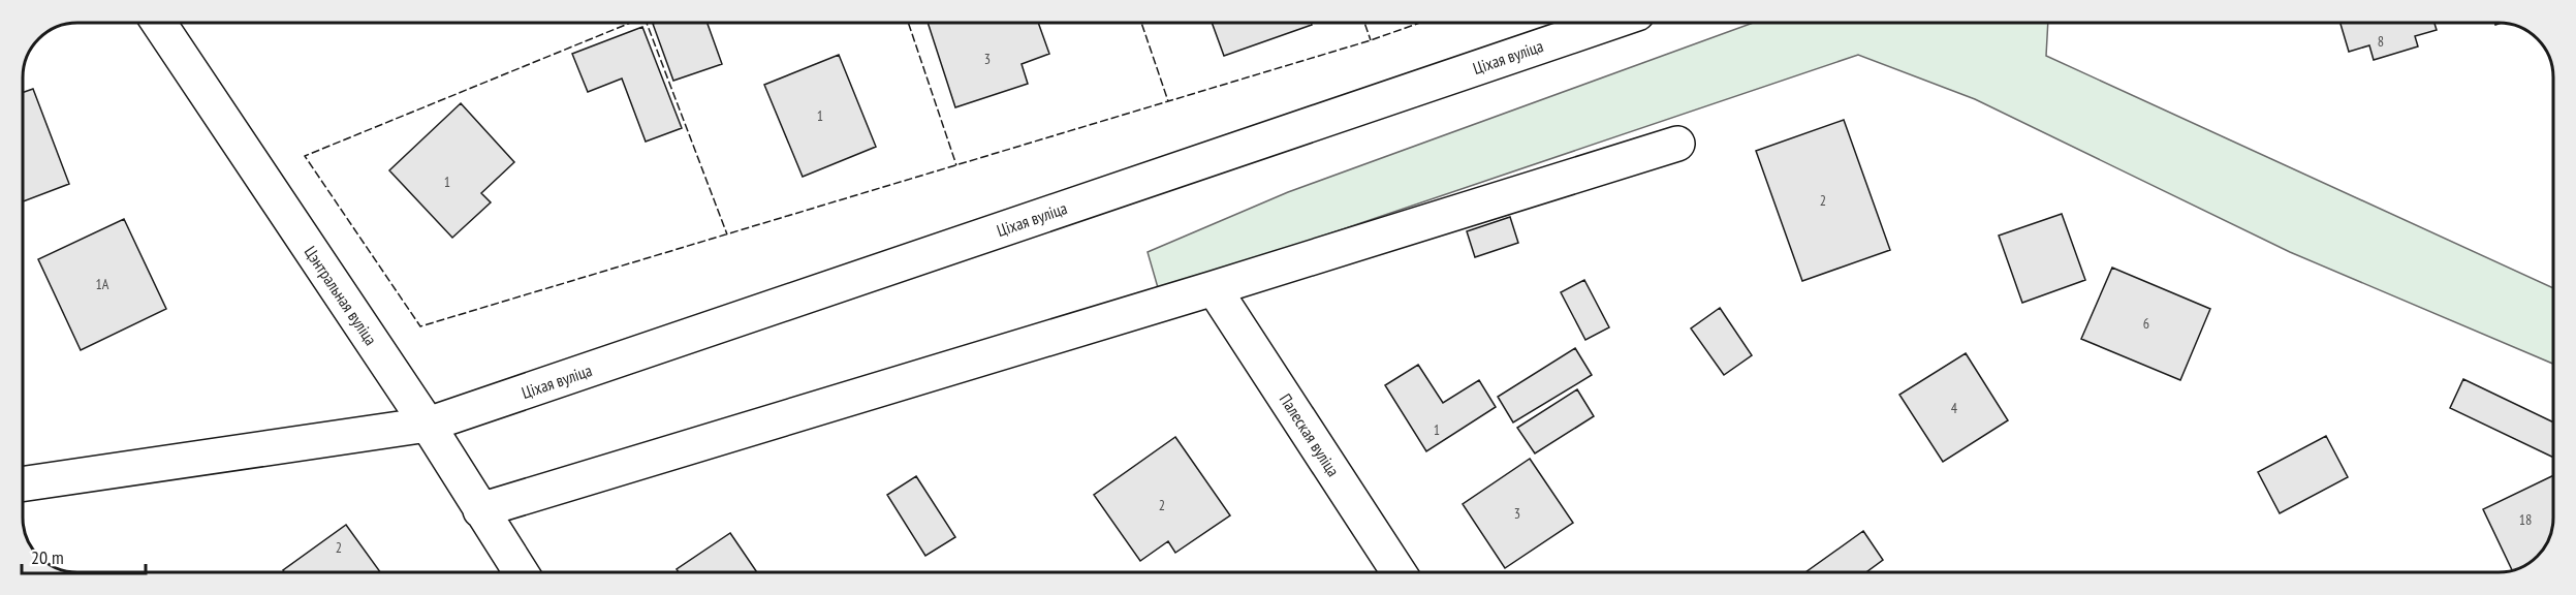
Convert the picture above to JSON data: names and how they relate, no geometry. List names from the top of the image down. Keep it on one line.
{"streets":{"street":["Ціхая вуліца","Цэнтральная вуліца","Палеская вуліца"]},"crossings":[["Ціхая вуліца","Цэнтральная вуліца"]],"house_numbers":["8","3","1","1","2","1А","6","4","1","2","3","18","2"],"scale_bar":"20 m"}
